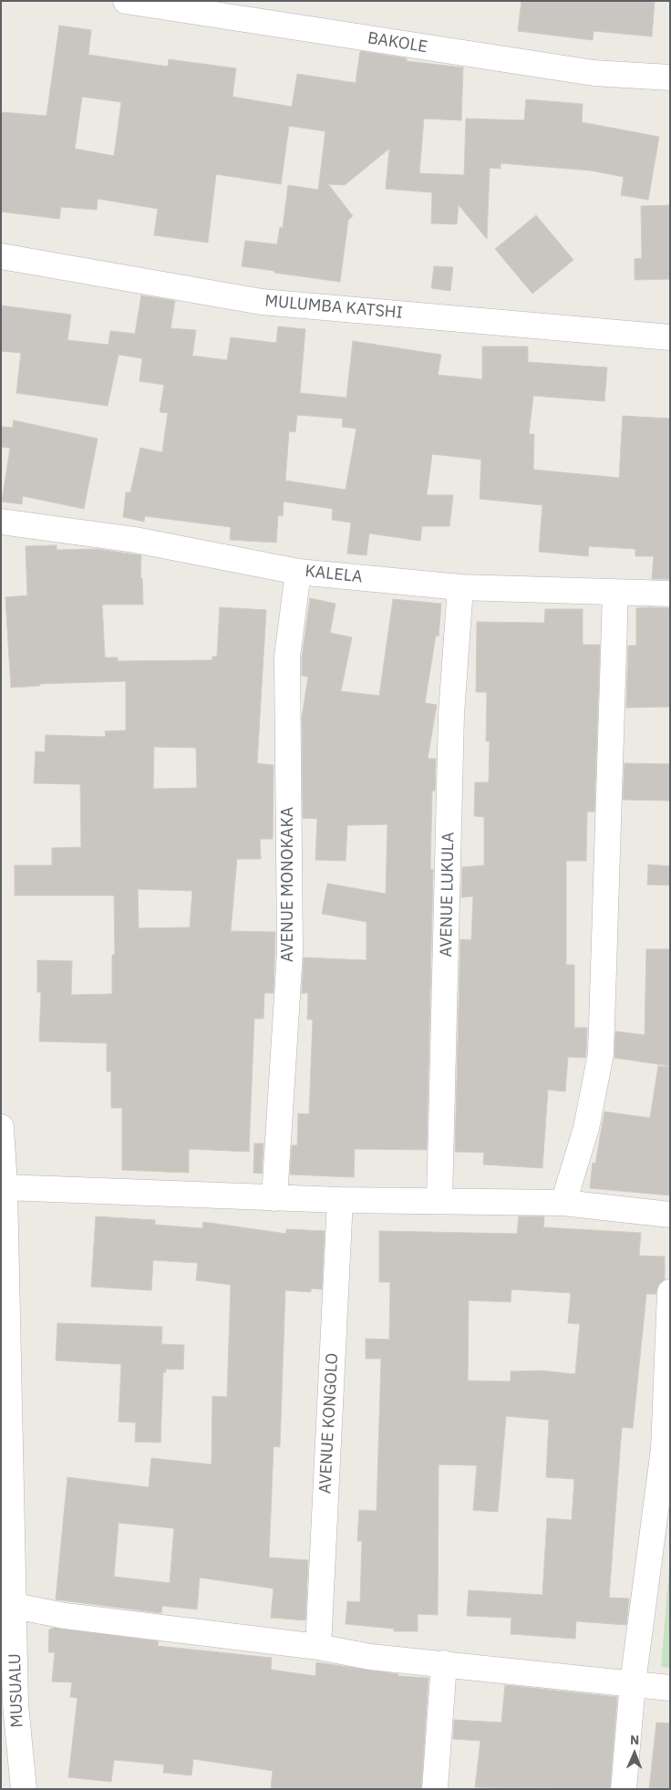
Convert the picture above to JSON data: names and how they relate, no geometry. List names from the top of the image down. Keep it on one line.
{"streets":{"street":["BAKOLE","MULUMBA KATSHI","KALELA","AVENUE MONOKAKA","AVENUE LUKULA","AVENUE KONGOLO","MUSUALU"]},"crossings":[["KALELA","AVENUE MONOKAKA"],["KALELA","AVENUE LUKULA"]],"north":"top"}
